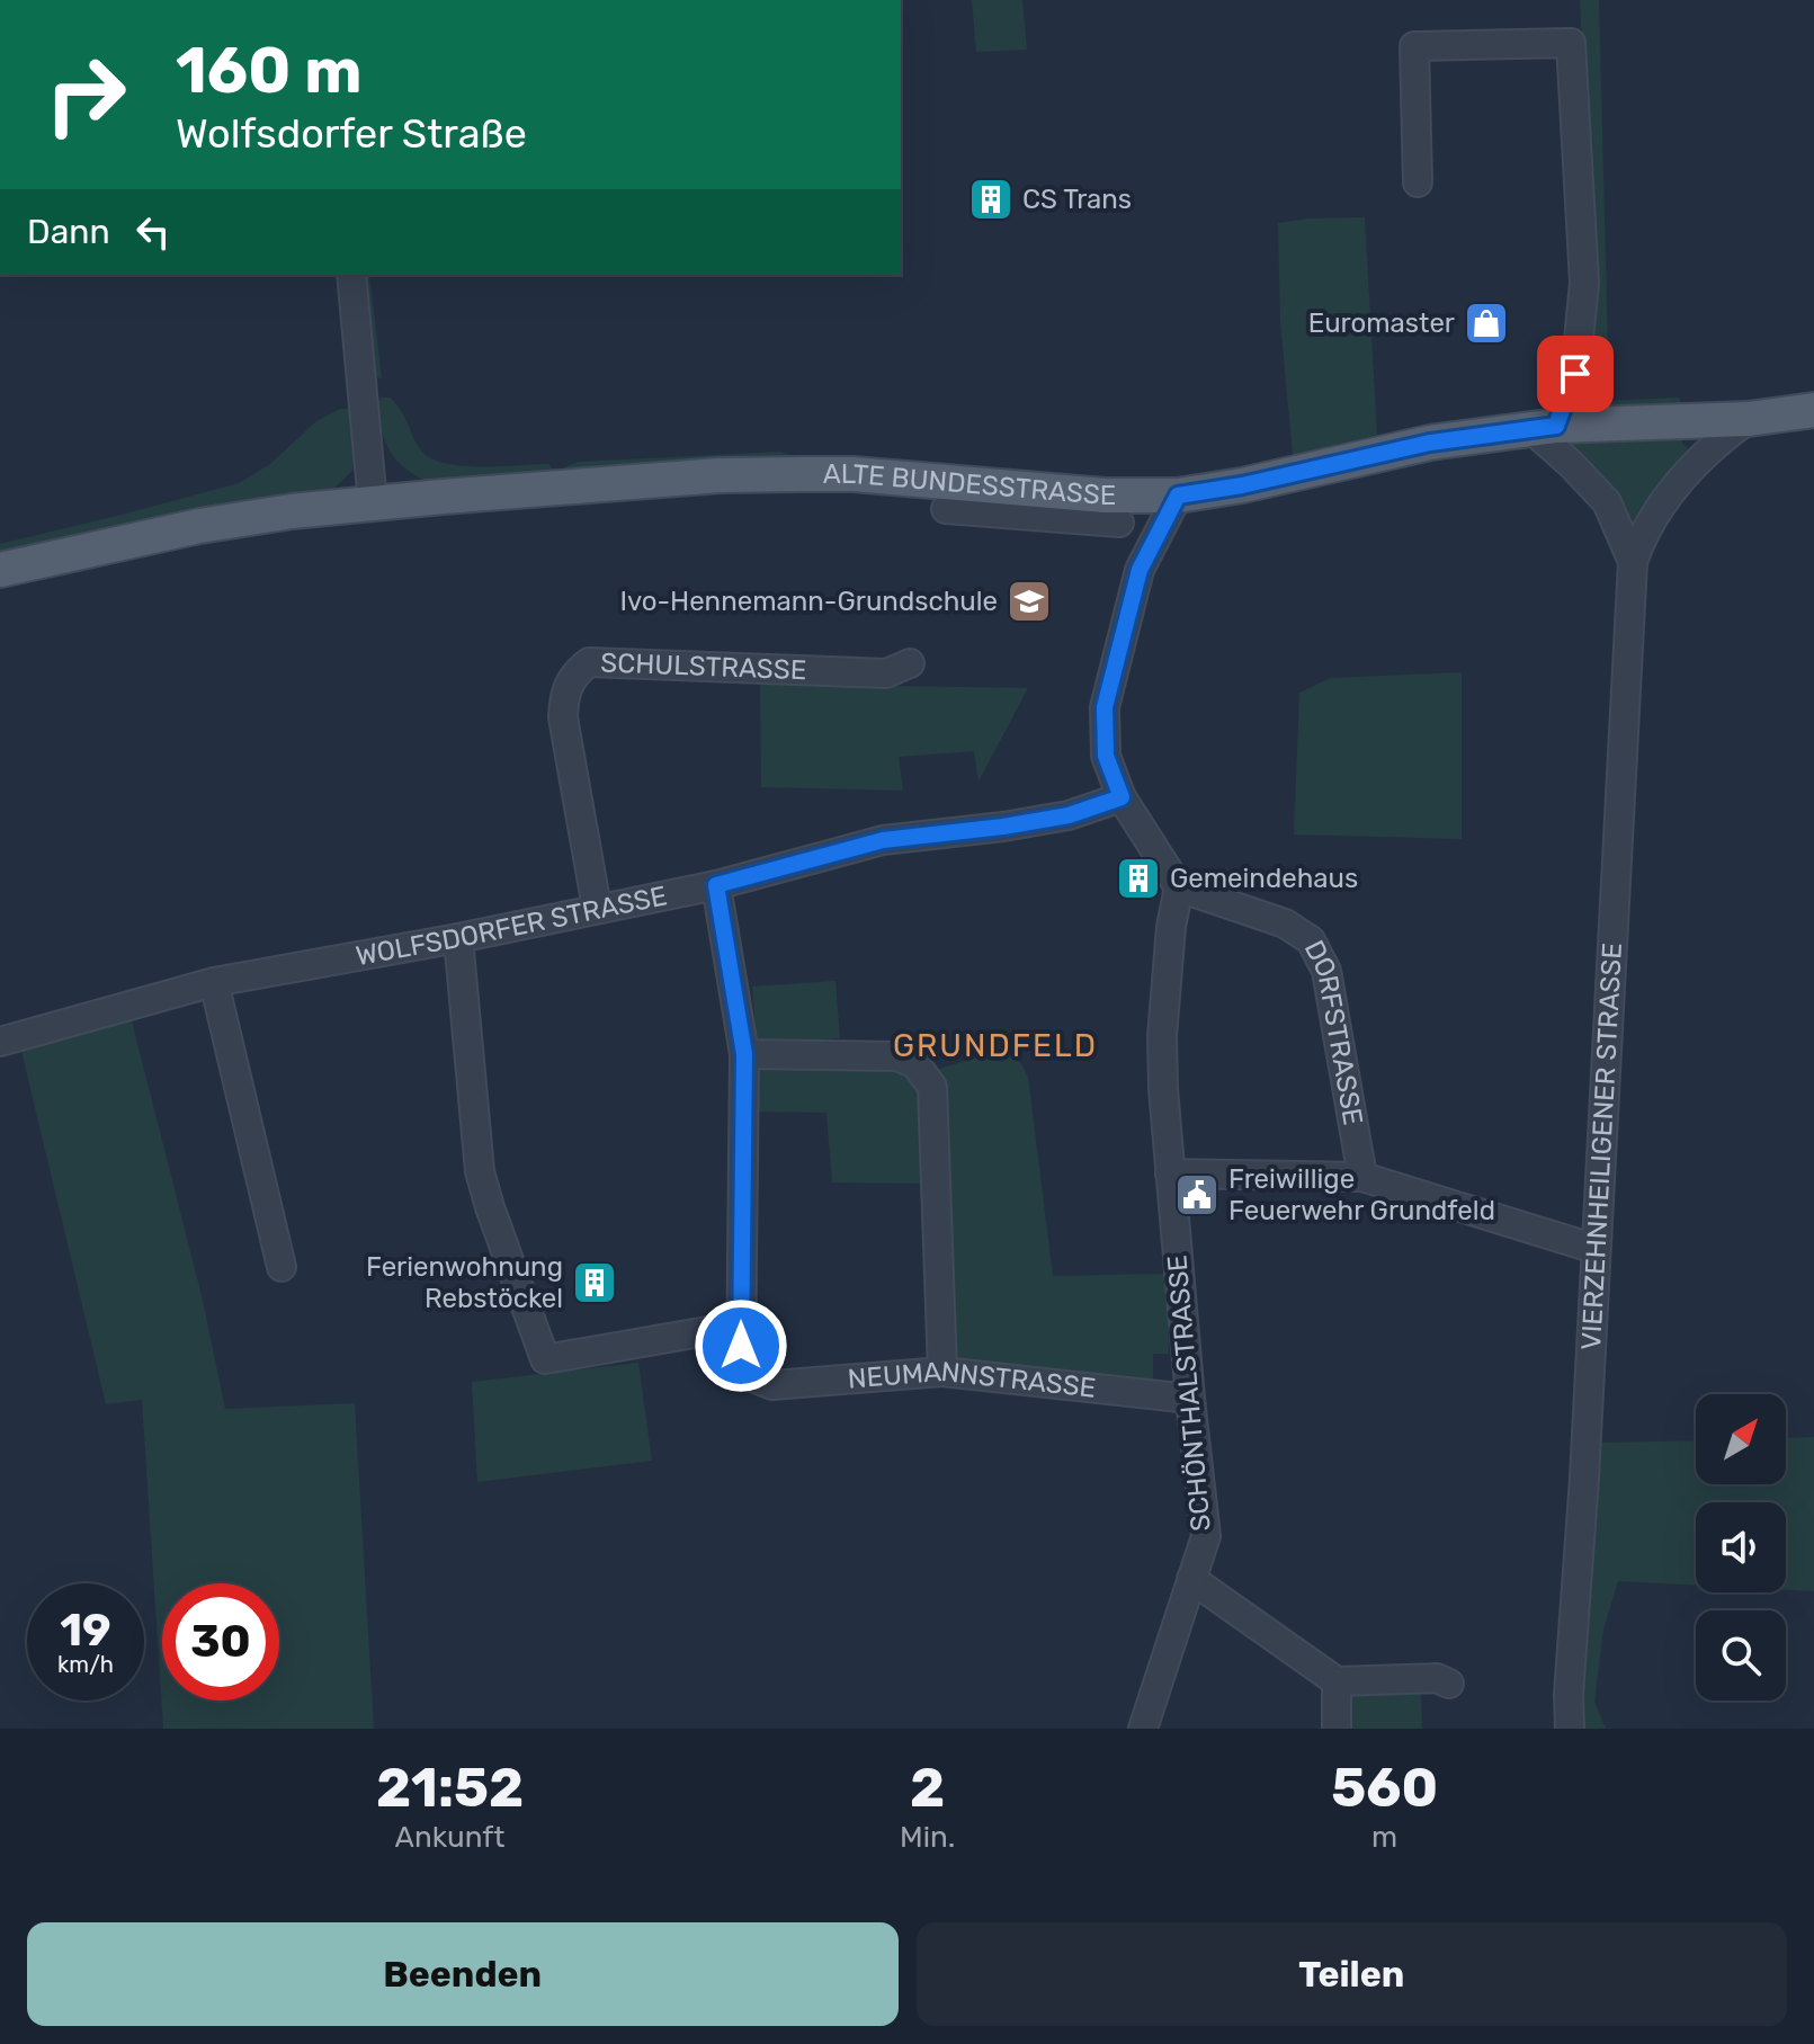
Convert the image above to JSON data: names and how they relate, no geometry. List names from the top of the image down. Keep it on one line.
{"streets":{"main road":["ALTE BUNDESSTRASSE"],"street":["SCHULSTRASSE","WOLFSDORFER STRASSE","DORFSTRASSE","VIERZEHNHEILIGENER STRASSE","NEUMANNSTRASSE","SCHÖNTHALSTRASSE"]},"crossings":[["SCHULSTRASSE","WOLFSDORFER STRASSE"],["DORFSTRASSE","SCHÖNTHALSTRASSE"],["NEUMANNSTRASSE","SCHÖNTHALSTRASSE"]],"districts":["GRUNDFELD"],"places":{"building":["CS Trans","Gemeindehaus","Ferienwohnung Rebstöckel"],"shop":["Euromaster"],"school or university":["Ivo-Hennemann-Grundschule"],"public building":["Freiwillige Feuerwehr Grundfeld"]},"north":"top right","page":{"turn":["160 m","Wolfsdorfer Straße"],"then":"Dann","speed":"19 km/h","limit":"30","eta":["21:52","Ankunft","2","Min.","560","m"],"buttons":["Beenden","Teilen"]}}
